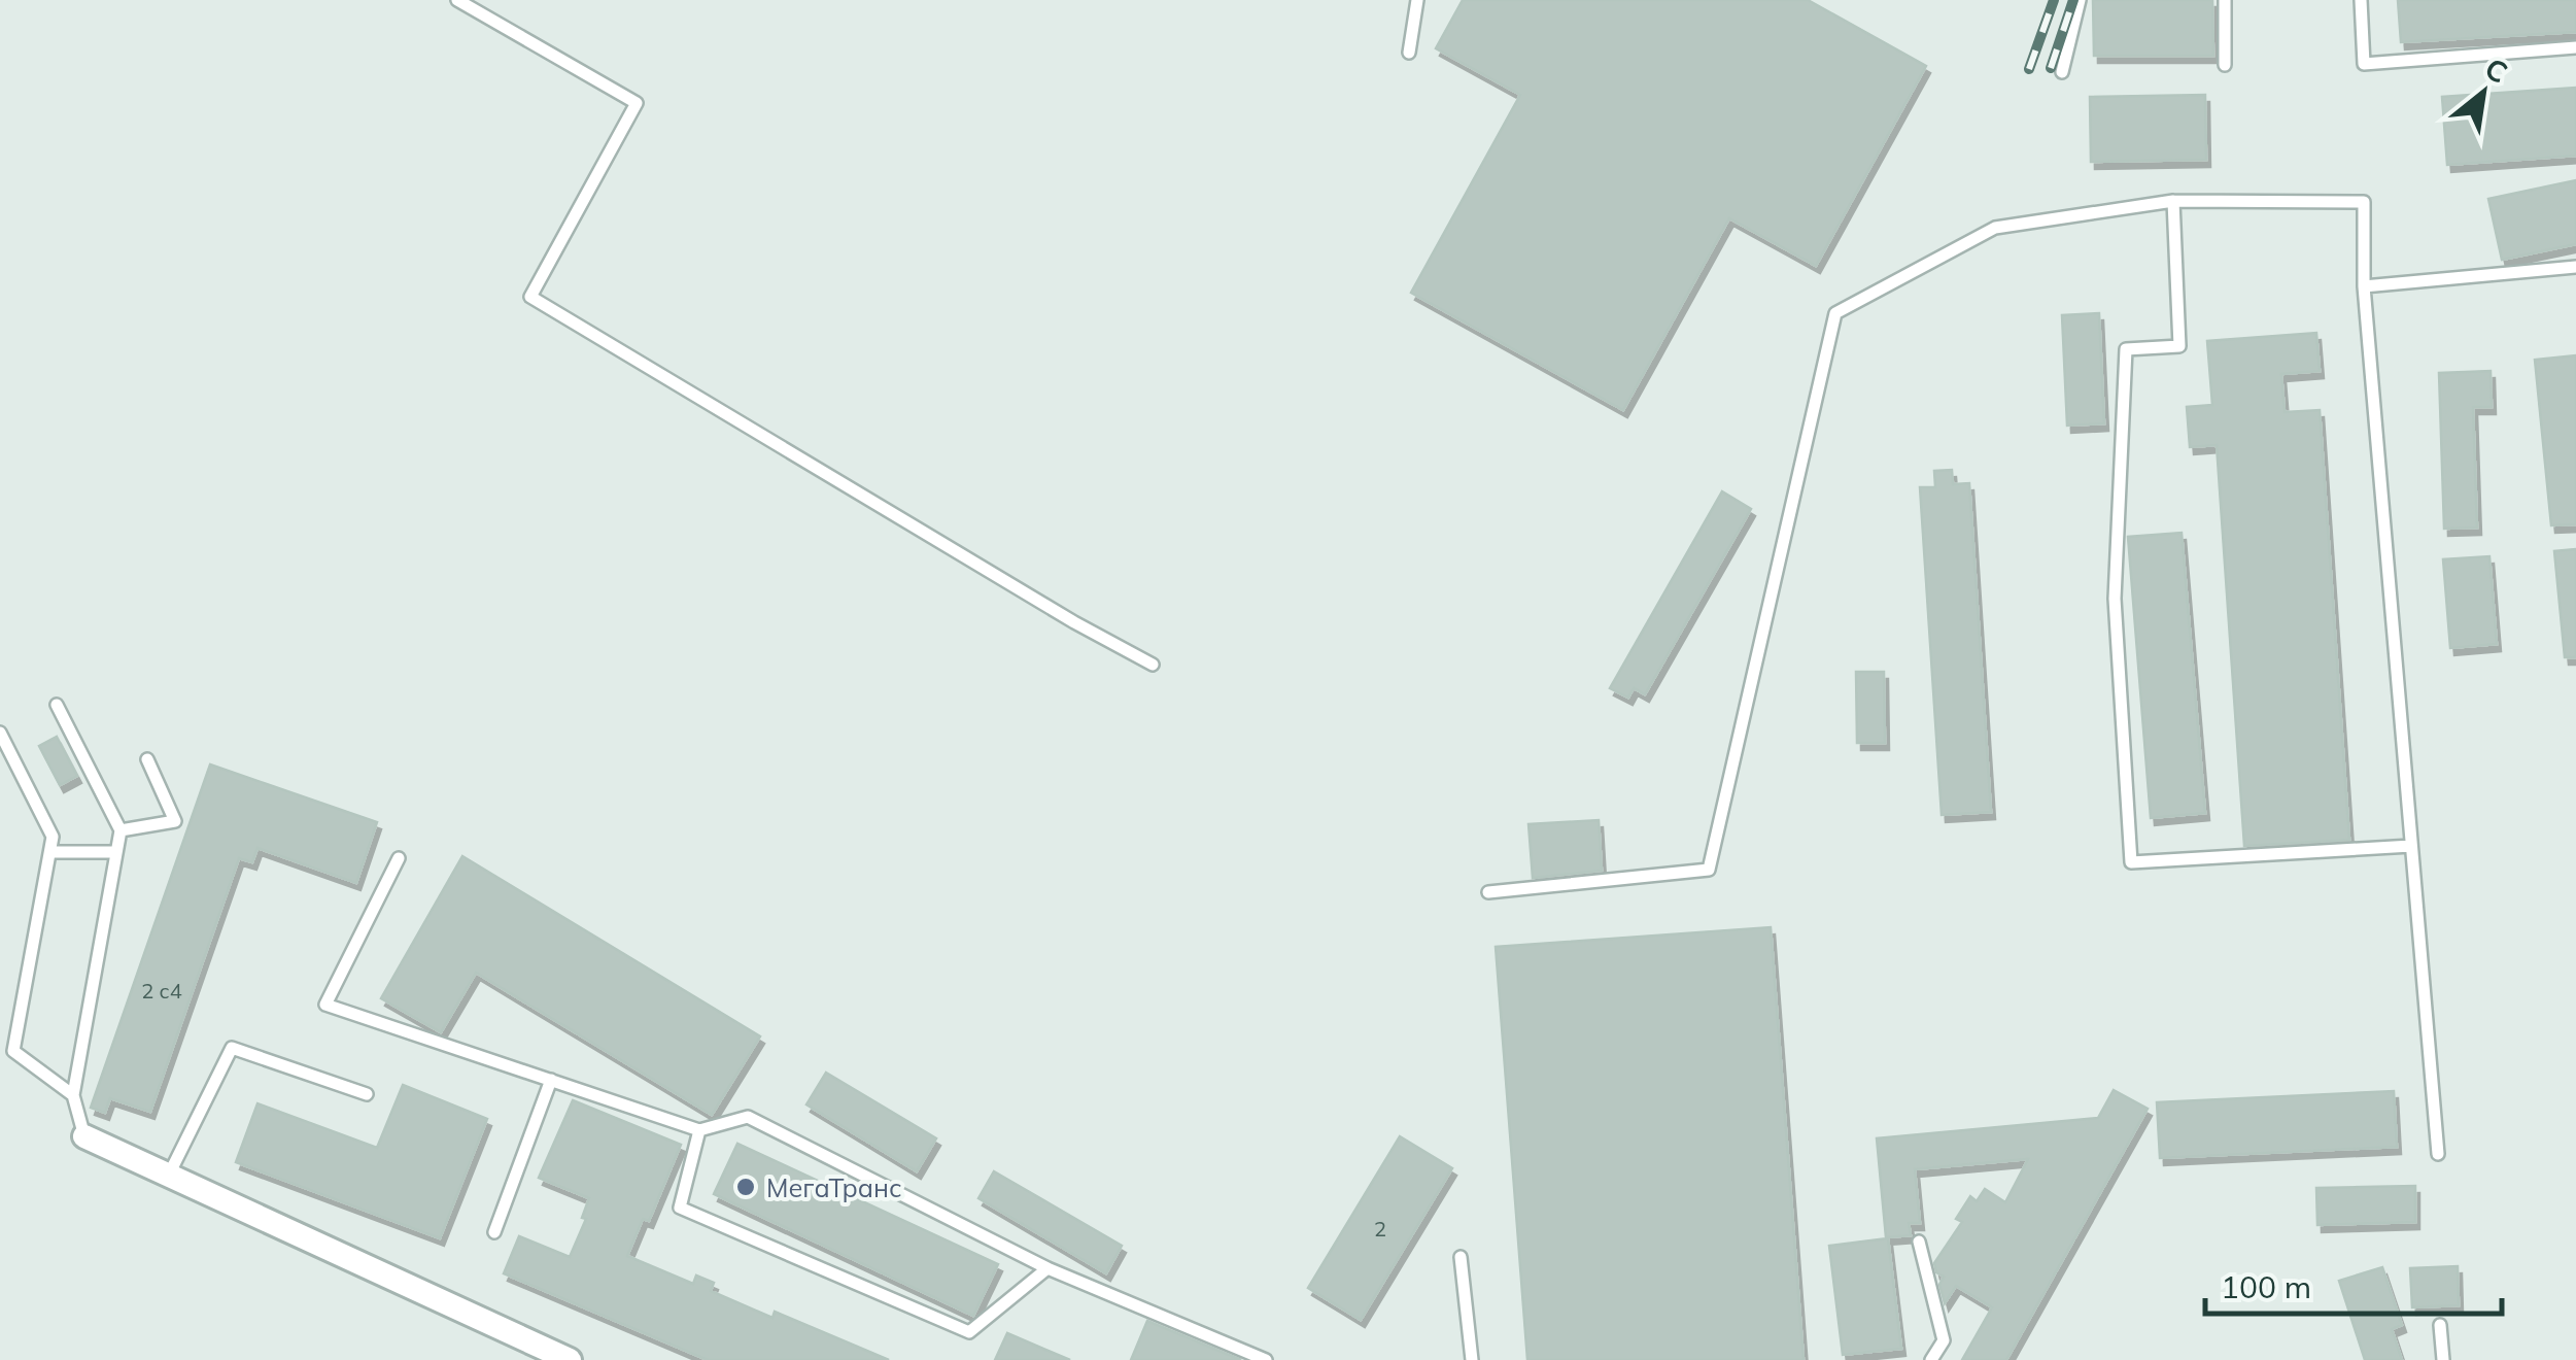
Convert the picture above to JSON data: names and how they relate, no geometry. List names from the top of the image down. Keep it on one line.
{"places":["МегаТранс"],"house_numbers":["2 с4","2"],"scale_bar":"100 m","north":"top right"}
